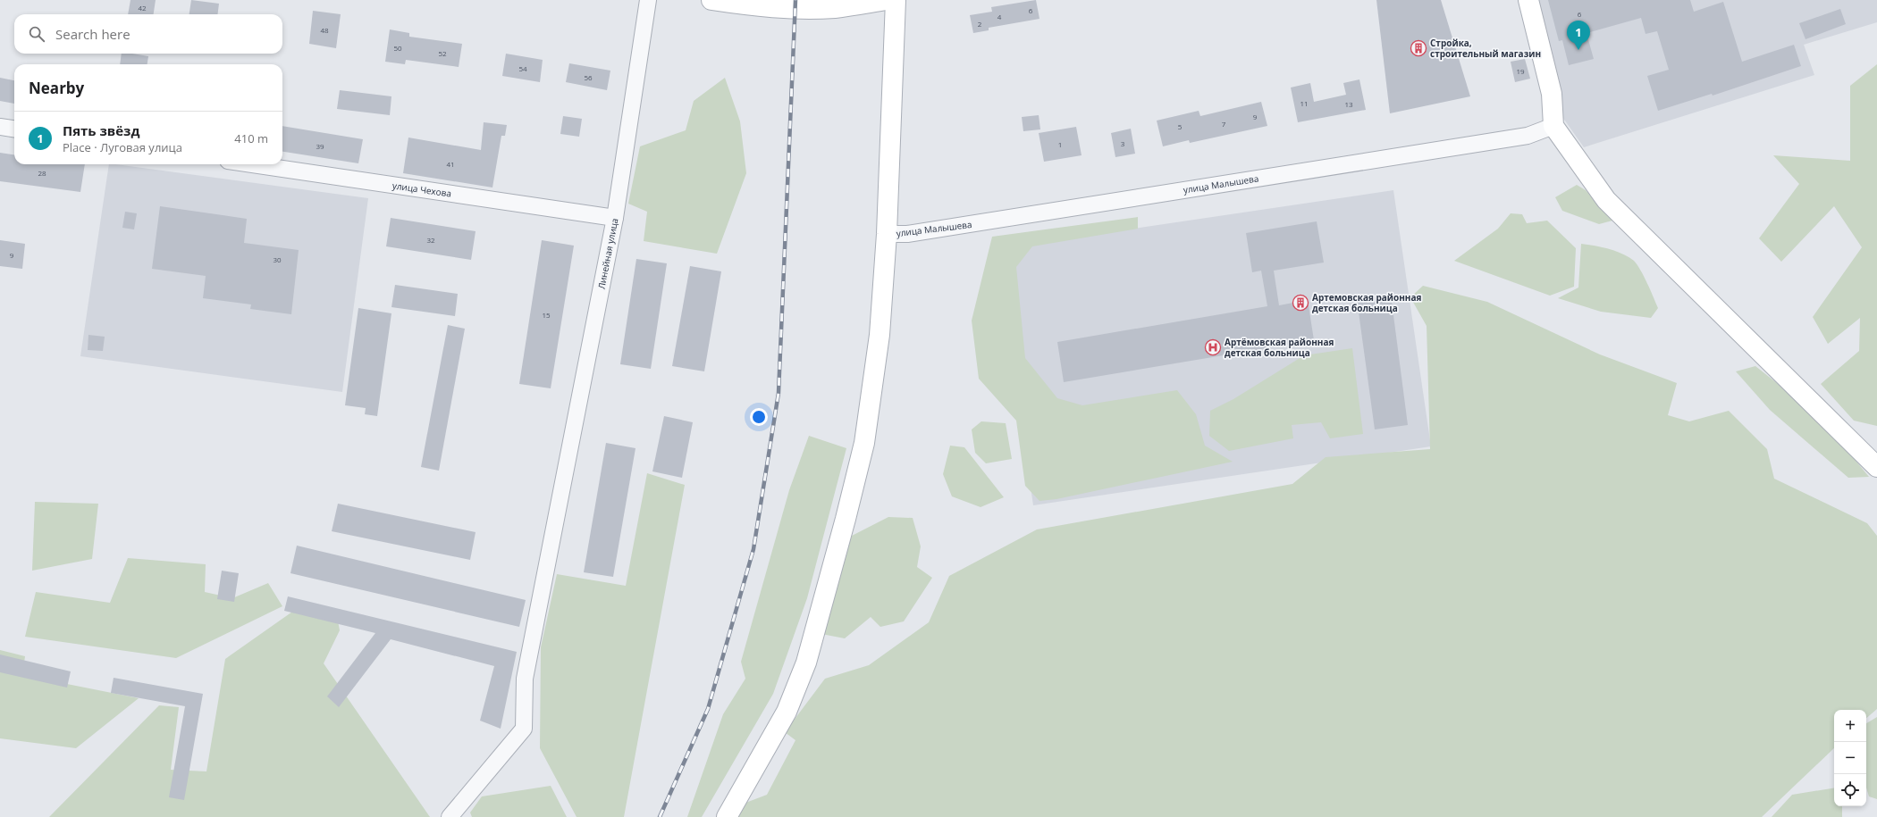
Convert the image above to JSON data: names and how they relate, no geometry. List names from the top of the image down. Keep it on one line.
{"streets":{"street":["улица Малышева","улица Чехова","Линейная улица"]},"crossings":[["улица Чехова","Линейная улица"]],"places":{"building":["Стройка, строительный магазин","Артемовская районная детская больница"],"hospital":["Артёмовская районная детская больница"]},"house_numbers":["42","6","6","4","2","48","50","52","54","19","56","11","13","9","7","5","3","1","39","41","28","32","9","30","15"],"page":{"search":"Search here","pins":"1","heading":"Nearby","list":[{"mark":"1","name":"Пять звёзд","note":"Place · Луговая улица","value":"410 m"}],"map_buttons":["+","−"]}}
